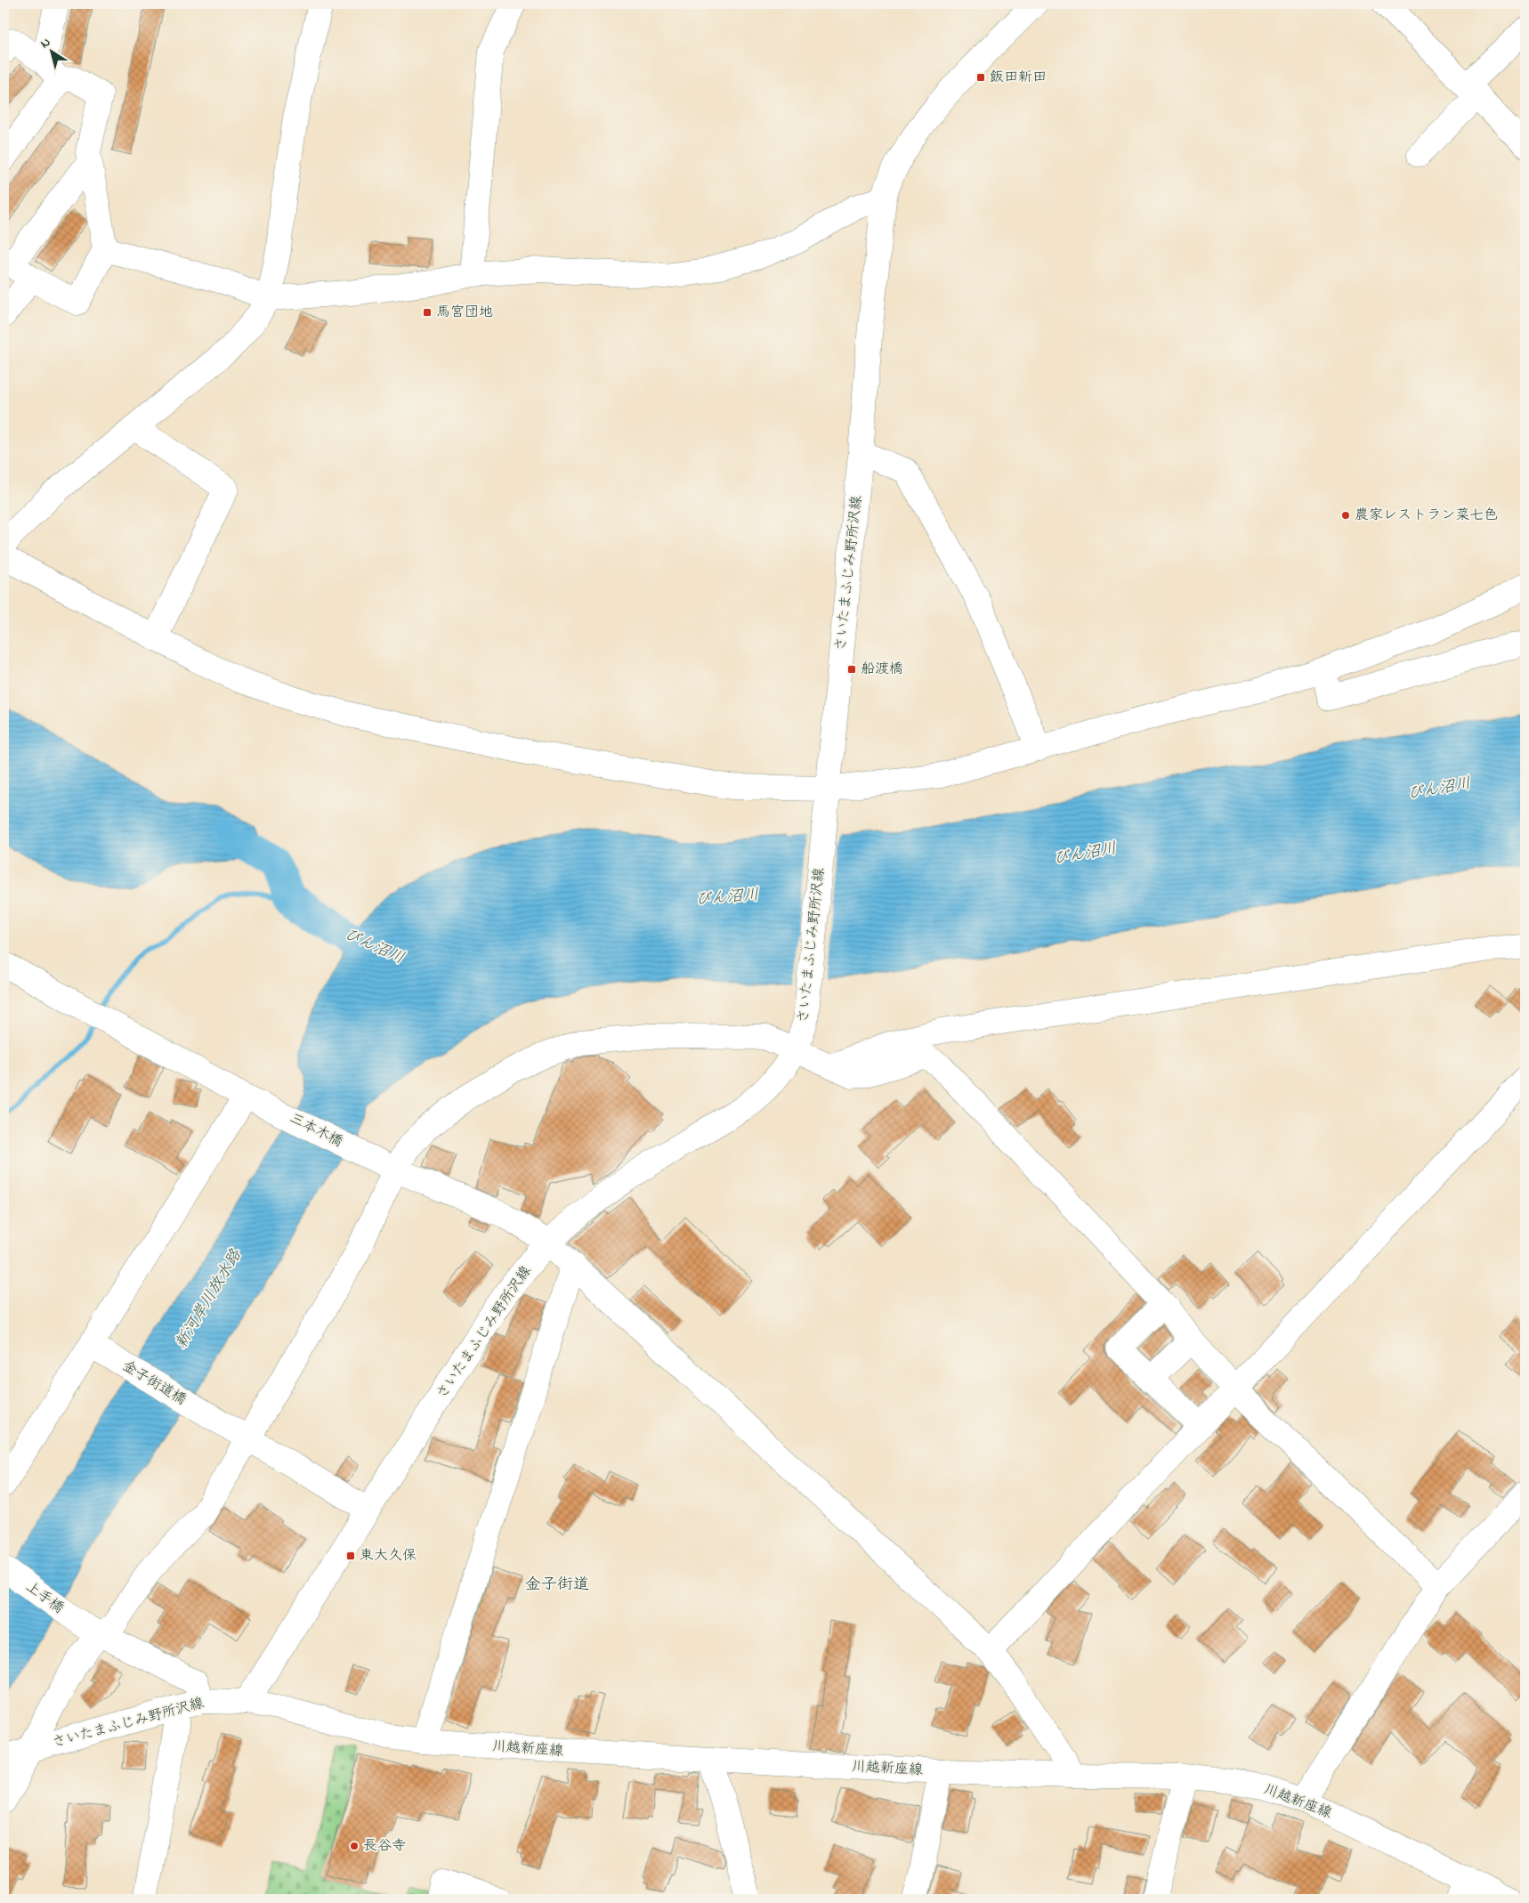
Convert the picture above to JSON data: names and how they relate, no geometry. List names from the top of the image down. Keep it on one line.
{"streets":{"street":["さいたまふじみ野所沢線","三本木橋","金子街道橋","上手橋","川越新座線"]},"crossings":[["さいたまふじみ野所沢線","三本木橋"],["さいたまふじみ野所沢線","金子街道橋"],["さいたまふじみ野所沢線","上手橋"],["さいたまふじみ野所沢線","川越新座線"],["三本木橋","川越新座線"]],"districts":["金子街道"],"water":["びん沼川","新河岸川放水路"],"places":{"transit":["飯田新田","馬宮団地","船渡橋","東大久保"],"other":["農家レストラン菜七色","長谷寺"]},"north":"top left"}
